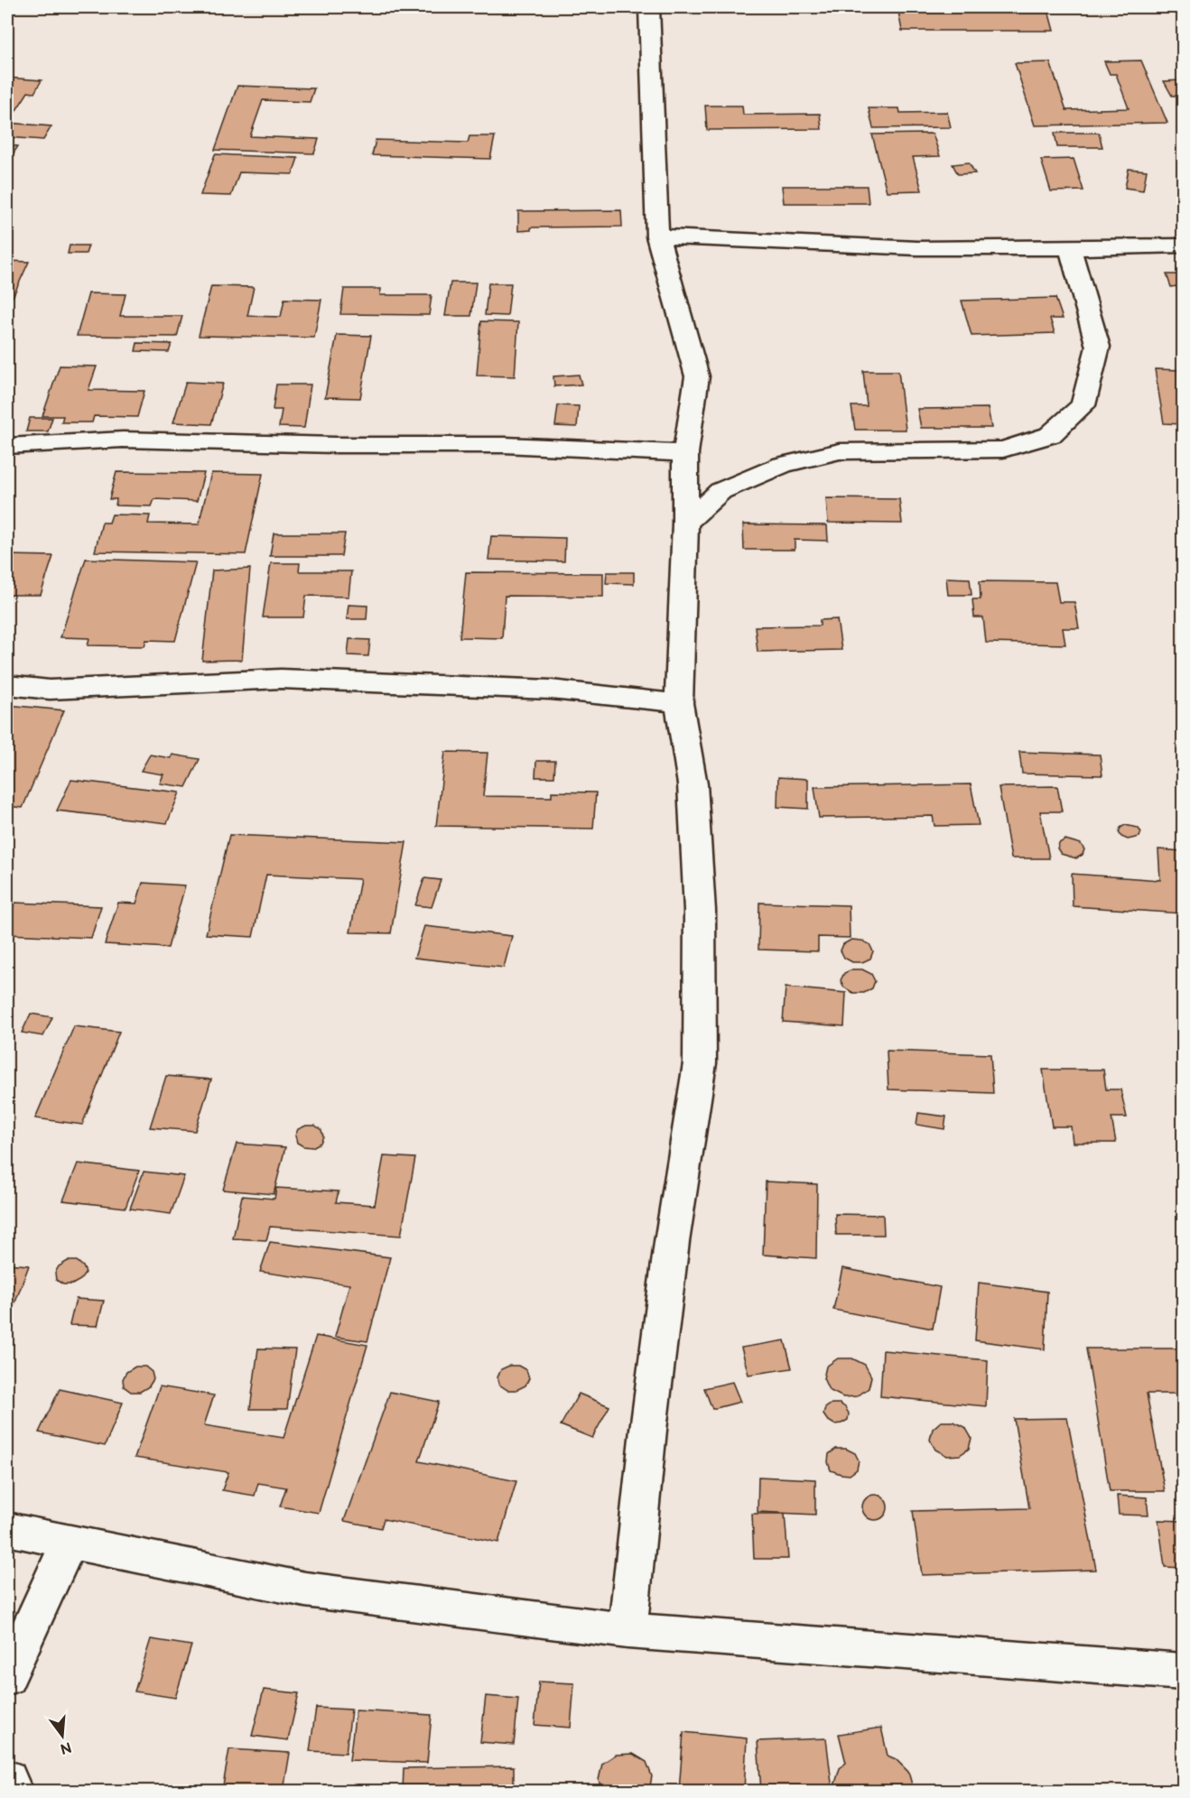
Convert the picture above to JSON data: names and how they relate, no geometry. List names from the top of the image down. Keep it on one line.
{"north":"bottom"}
